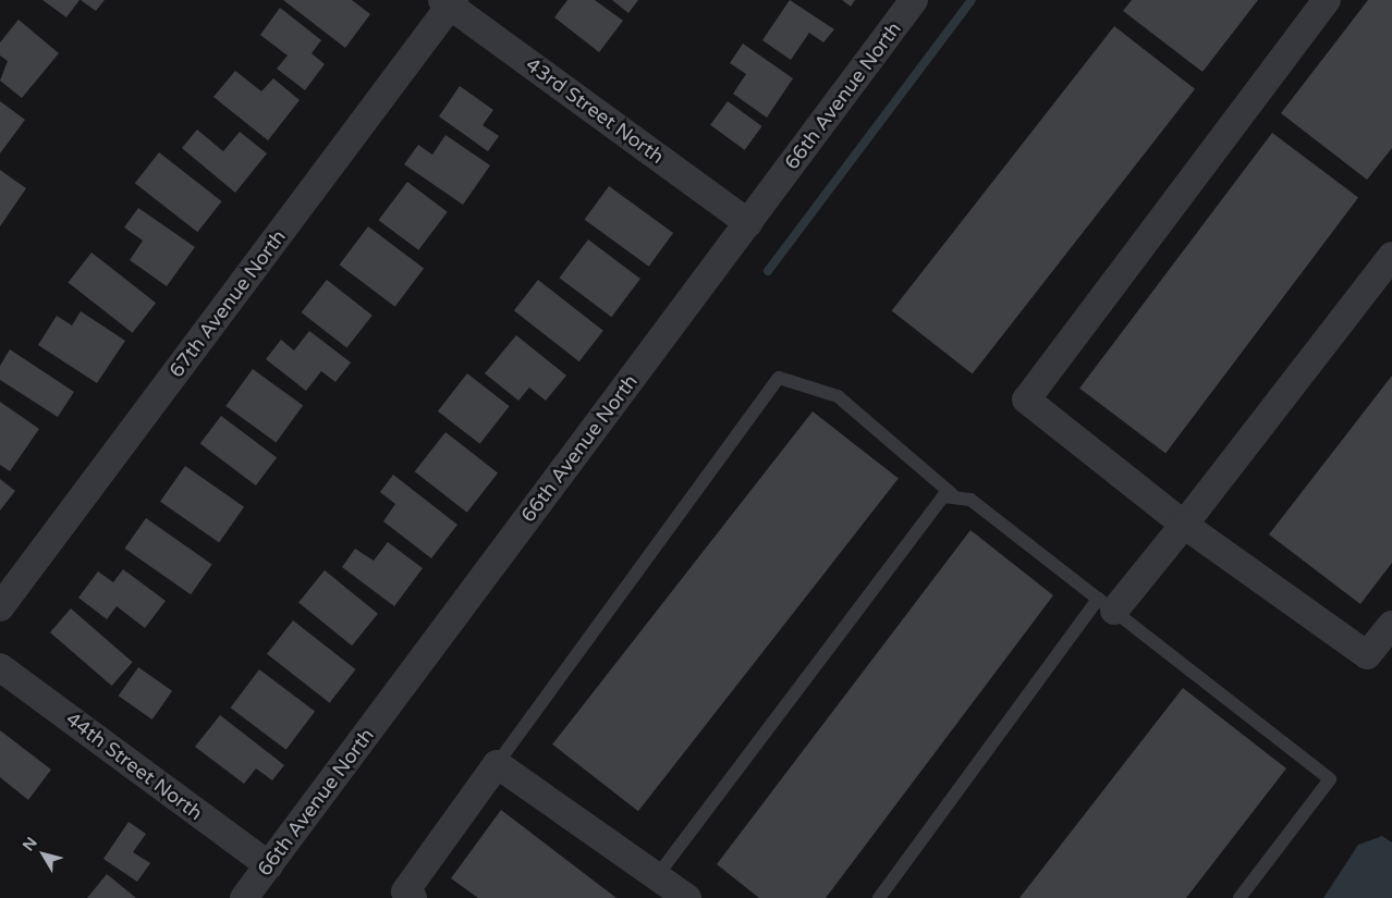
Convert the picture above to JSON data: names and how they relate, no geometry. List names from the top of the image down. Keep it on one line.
{"streets":{"street":["66th Avenue North","43rd Street North","67th Avenue North","44th Street North"]},"crossings":[["66th Avenue North","43rd Street North"],["66th Avenue North","44th Street North"],["43rd Street North","67th Avenue North"]],"north":"top left"}
